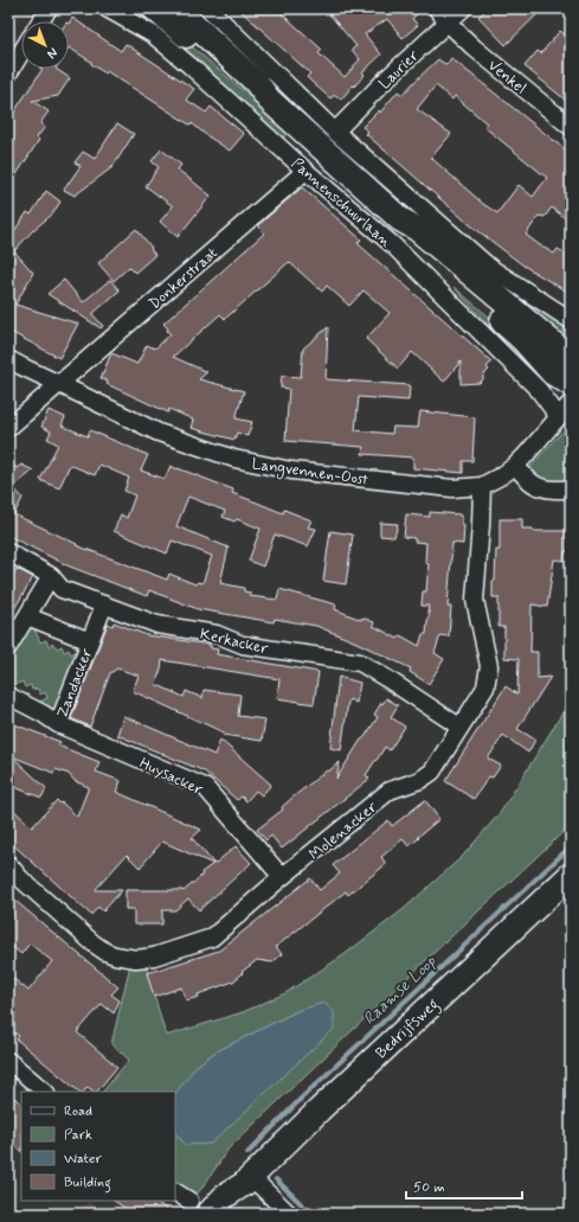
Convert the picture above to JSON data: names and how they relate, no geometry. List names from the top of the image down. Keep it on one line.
{"streets":{"main road":["Pannenschuurlaan","Bedrijfsweg"],"street":["Laurier","Venkel","Donkerstraat","Langvennen-Oost","Kerkacker","Zandacker","Huysacker","Molenacker"]},"crossings":[["Laurier","Venkel"],["Pannenschuurlaan","Donkerstraat"],["Pannenschuurlaan","Langvennen-Oost"],["Donkerstraat","Langvennen-Oost"],["Langvennen-Oost","Molenacker"],["Kerkacker","Zandacker"],["Kerkacker","Molenacker"],["Zandacker","Huysacker"],["Huysacker","Molenacker"]],"water":["Raamse Loop"],"legend":["Road","Park","Water","Building"],"scale_bar":"50 m","north":"bottom right"}
